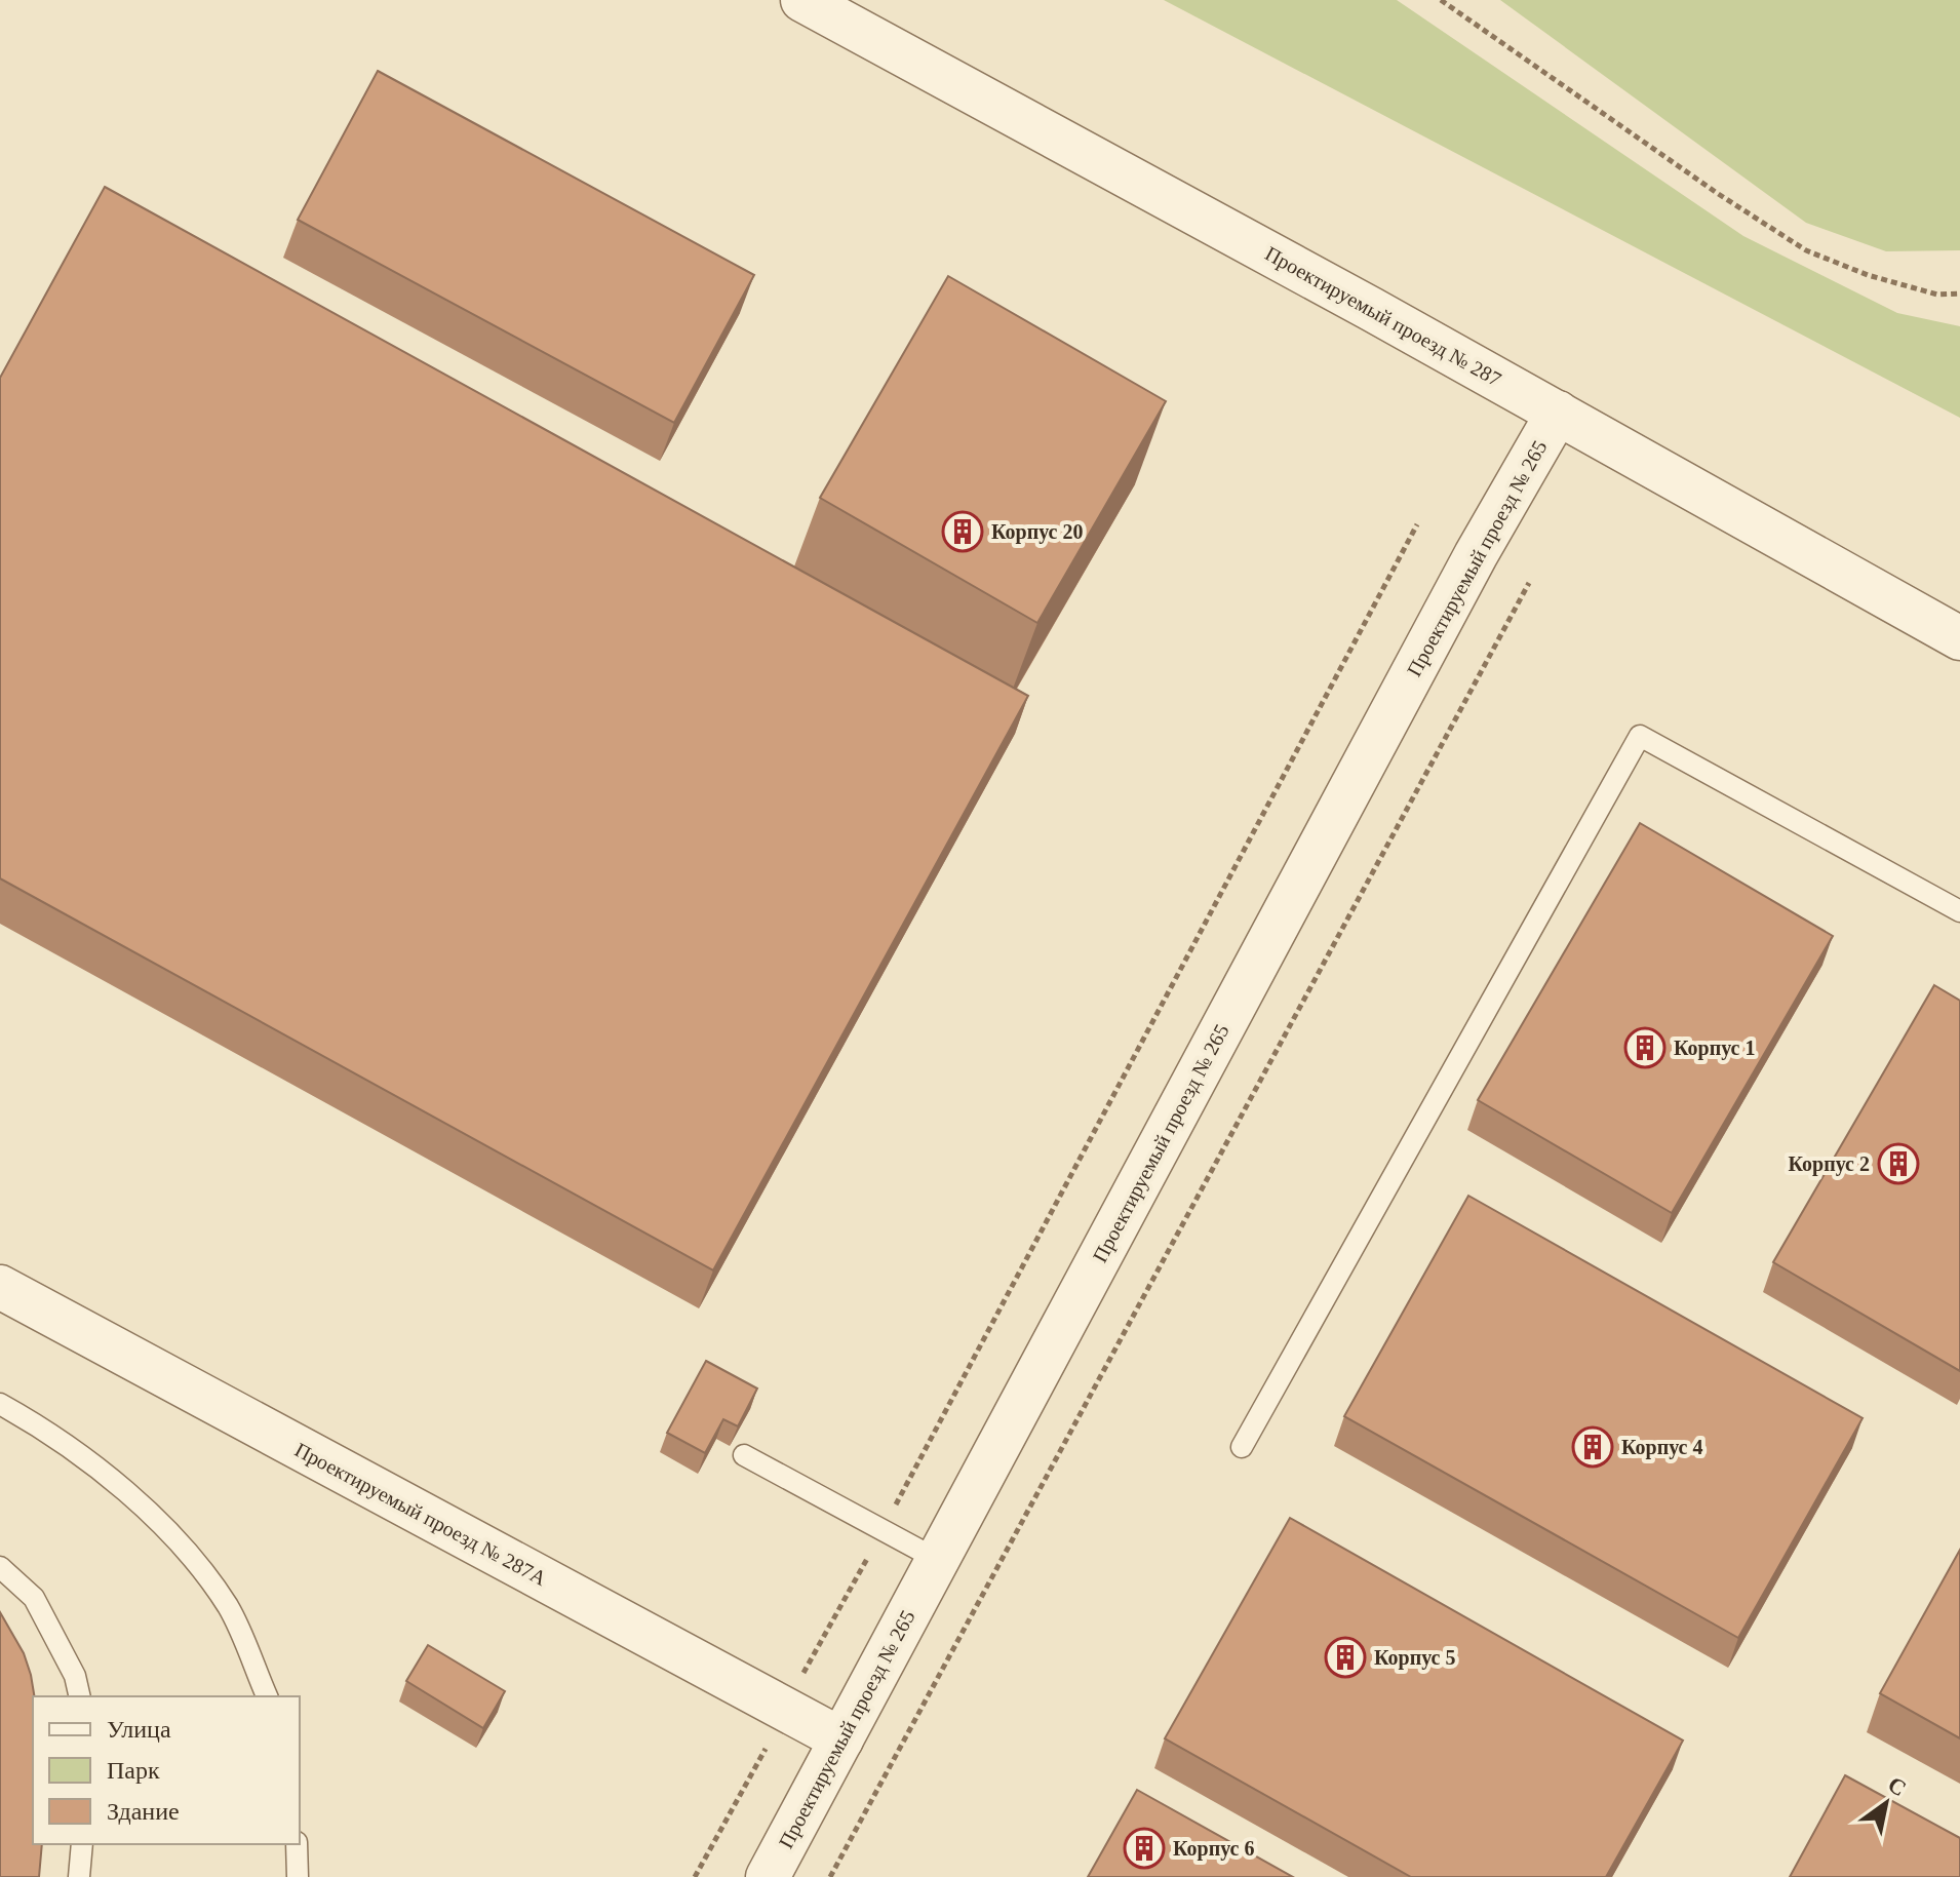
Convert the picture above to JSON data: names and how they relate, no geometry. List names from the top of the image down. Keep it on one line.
{"streets":{"street":["Проектируемый проезд № 287","Проектируемый проезд № 265","Проектируемый проезд № 287А"]},"crossings":[["Проектируемый проезд № 287","Проектируемый проезд № 265"],["Проектируемый проезд № 265","Проектируемый проезд № 287А"]],"places":{"building":["Корпус 20","Корпус 1","Корпус 2","Корпус 4","Корпус 5","Корпус 6"]},"legend":["Улица","Парк","Здание"],"north":"top right"}
